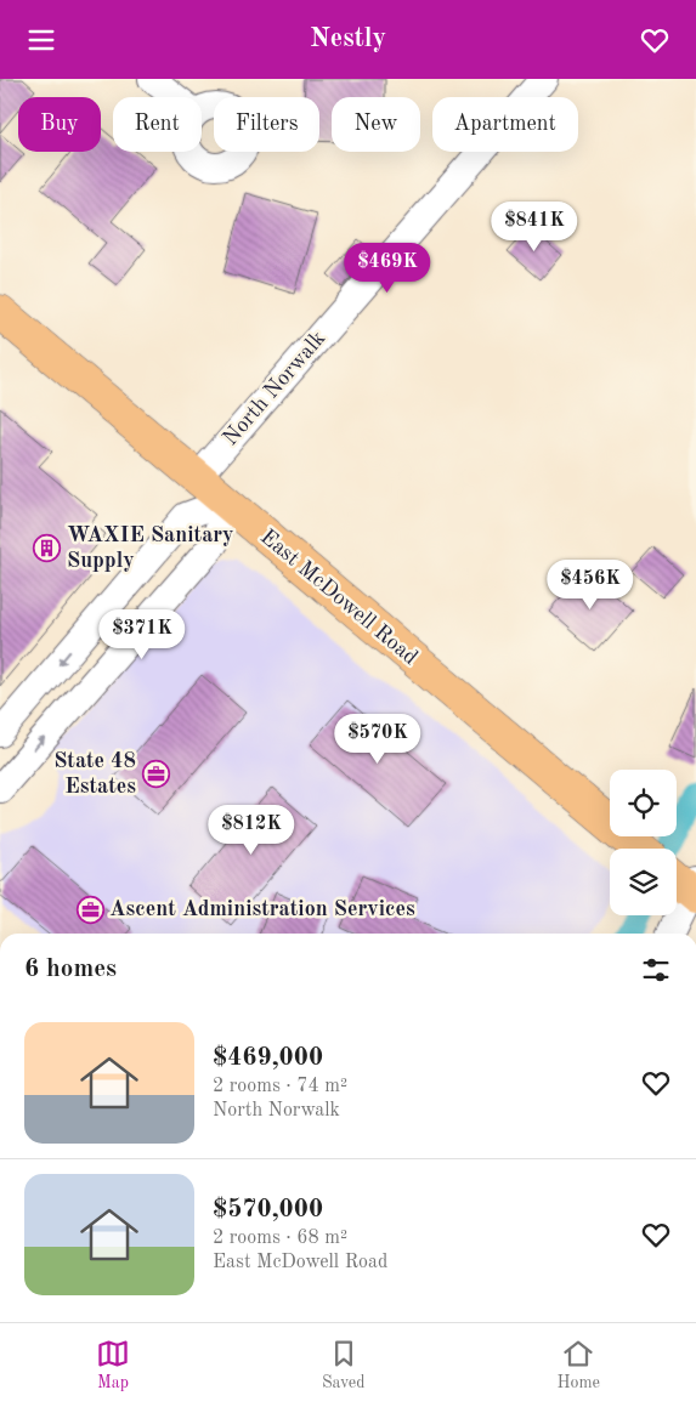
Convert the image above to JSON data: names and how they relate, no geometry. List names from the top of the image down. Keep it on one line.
{"streets":{"main road":["East McDowell Road"],"street":["North Norwalk"]},"crossings":[["North Norwalk","East McDowell Road"]],"places":{"building":["WAXIE Sanitary Supply"],"office":["State 48 Estates","Ascent Administration Services"]},"page":{"header":"Nestly","chip":["Buy","Rent","Filters","New","Apartment"],"price":["$841K","$469K","$456K","$371K","$570K","$812K"],"heading":"6 homes","list":[{"name":"$469,000","note":"2 rooms · 74 m² · North Norwalk"},{"name":"$570,000","note":"2 rooms · 68 m² · East McDowell Road"}],"tabs":["Map","Saved","Home"]}}
